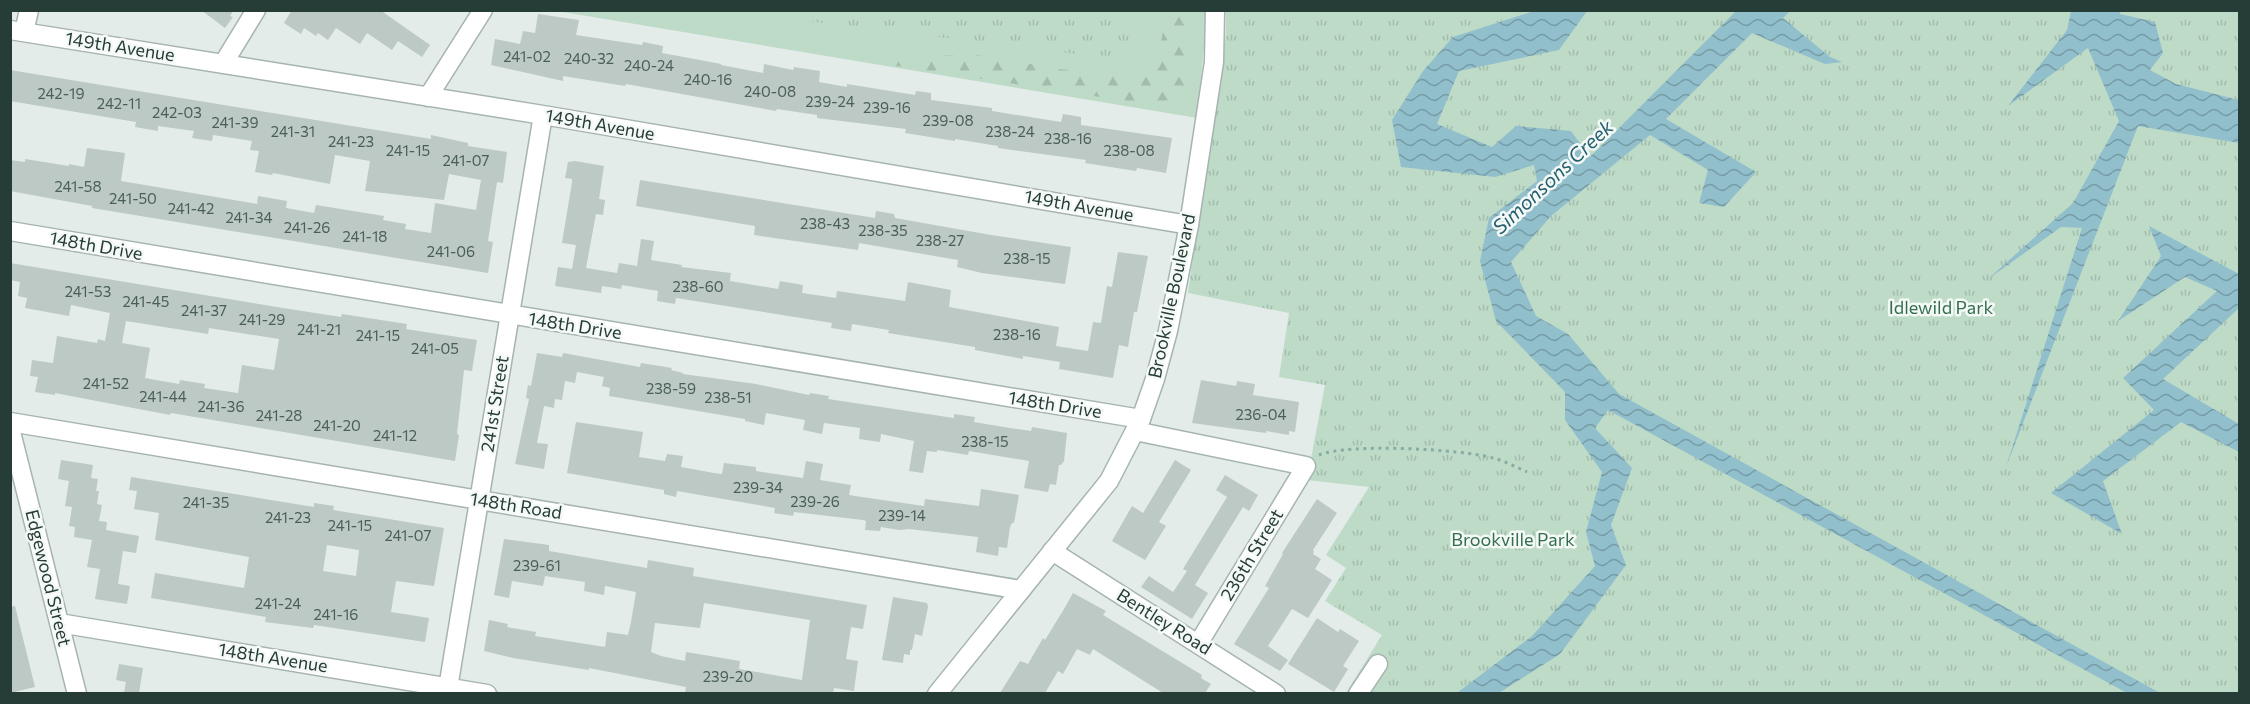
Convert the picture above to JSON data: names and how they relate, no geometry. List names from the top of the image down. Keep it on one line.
{"streets":{"street":["149th Avenue","148th Drive","Brookville Boulevard","241st Street","148th Road","236th Street","Edgewood Street","Bentley Road","148th Avenue"]},"crossings":[["149th Avenue","Brookville Boulevard"],["149th Avenue","241st Street"],["148th Drive","Brookville Boulevard"],["148th Drive","241st Street"],["148th Drive","236th Street"],["Brookville Boulevard","148th Road"],["Brookville Boulevard","Bentley Road"],["241st Street","148th Road"],["241st Street","148th Avenue"],["236th Street","Bentley Road"],["Edgewood Street","148th Avenue"]],"water":["Simonsons Creek"],"parks":["Idlewild Park","Brookville Park"],"house_numbers":["241-02","240-32","240-24","240-16","240-08","242-19","239-24","242-11","239-16","242-03","239-08","241-39","241-31","238-24","238-16","241-23","241-15","238-08","241-07","241-58","241-50","241-42","241-34","238-43","241-26","238-35","241-18","238-27","241-06","238-15","238-60","241-53","241-45","241-37","241-29","241-21","238-16","241-15","241-05","241-52","238-59","241-44","238-51","241-36","236-04","241-28","241-20","241-12","238-15","239-34","239-26","241-35","239-14","241-23","241-15","241-07","239-61","241-24","241-16","239-20"]}
